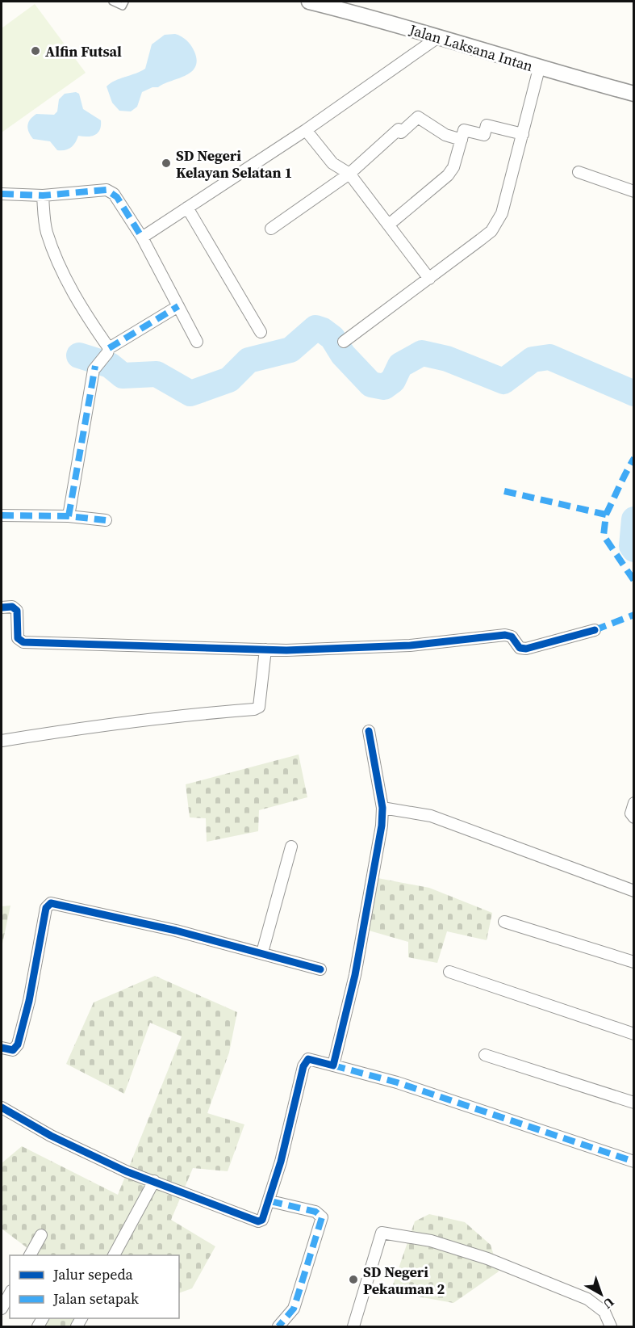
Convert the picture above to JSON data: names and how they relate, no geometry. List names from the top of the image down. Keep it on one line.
{"streets":{"street":["Jalan Laksana Intan"]},"places":["Alfin Futsal","SD Negeri Kelayan Selatan 1","SD Negeri Pekauman 2"],"legend":["Jalur sepeda","Jalan setapak"],"north":"bottom right"}
